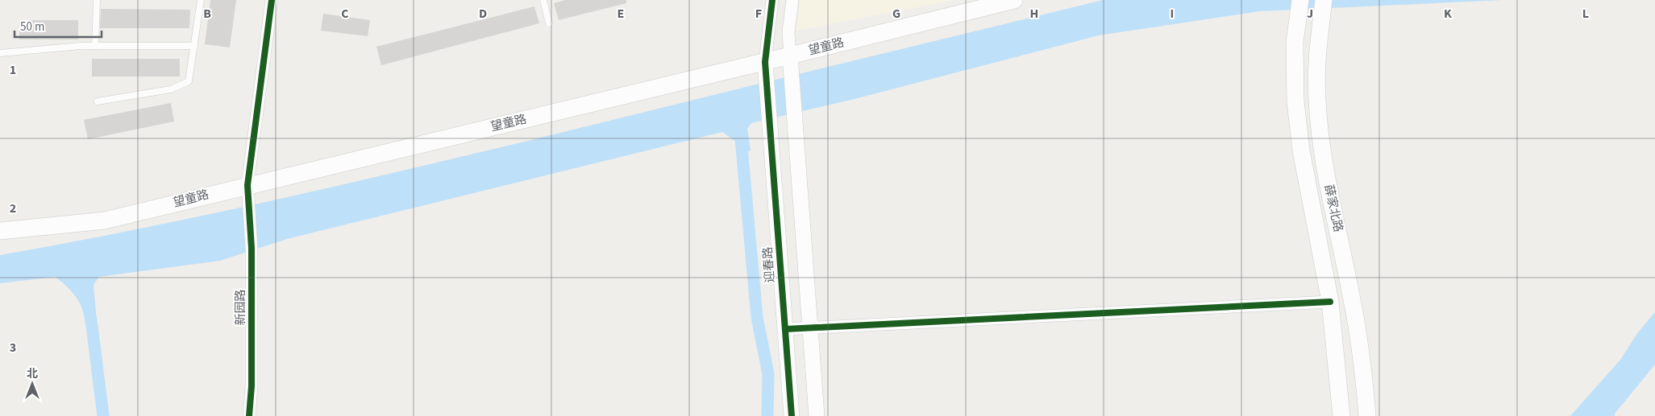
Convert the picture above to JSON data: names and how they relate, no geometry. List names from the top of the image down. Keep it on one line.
{"streets":{"main road":["望童路","薛家北路"],"street":["迎春路","新园路"]},"crossings":[["望童路","迎春路"],["望童路","新园路"]],"scale_bar":"50 m","north":"top","grid":{"columns":["B","C","D","E","F","G","H","I","J","K","L"],"rows":["1","2","3"]}}
